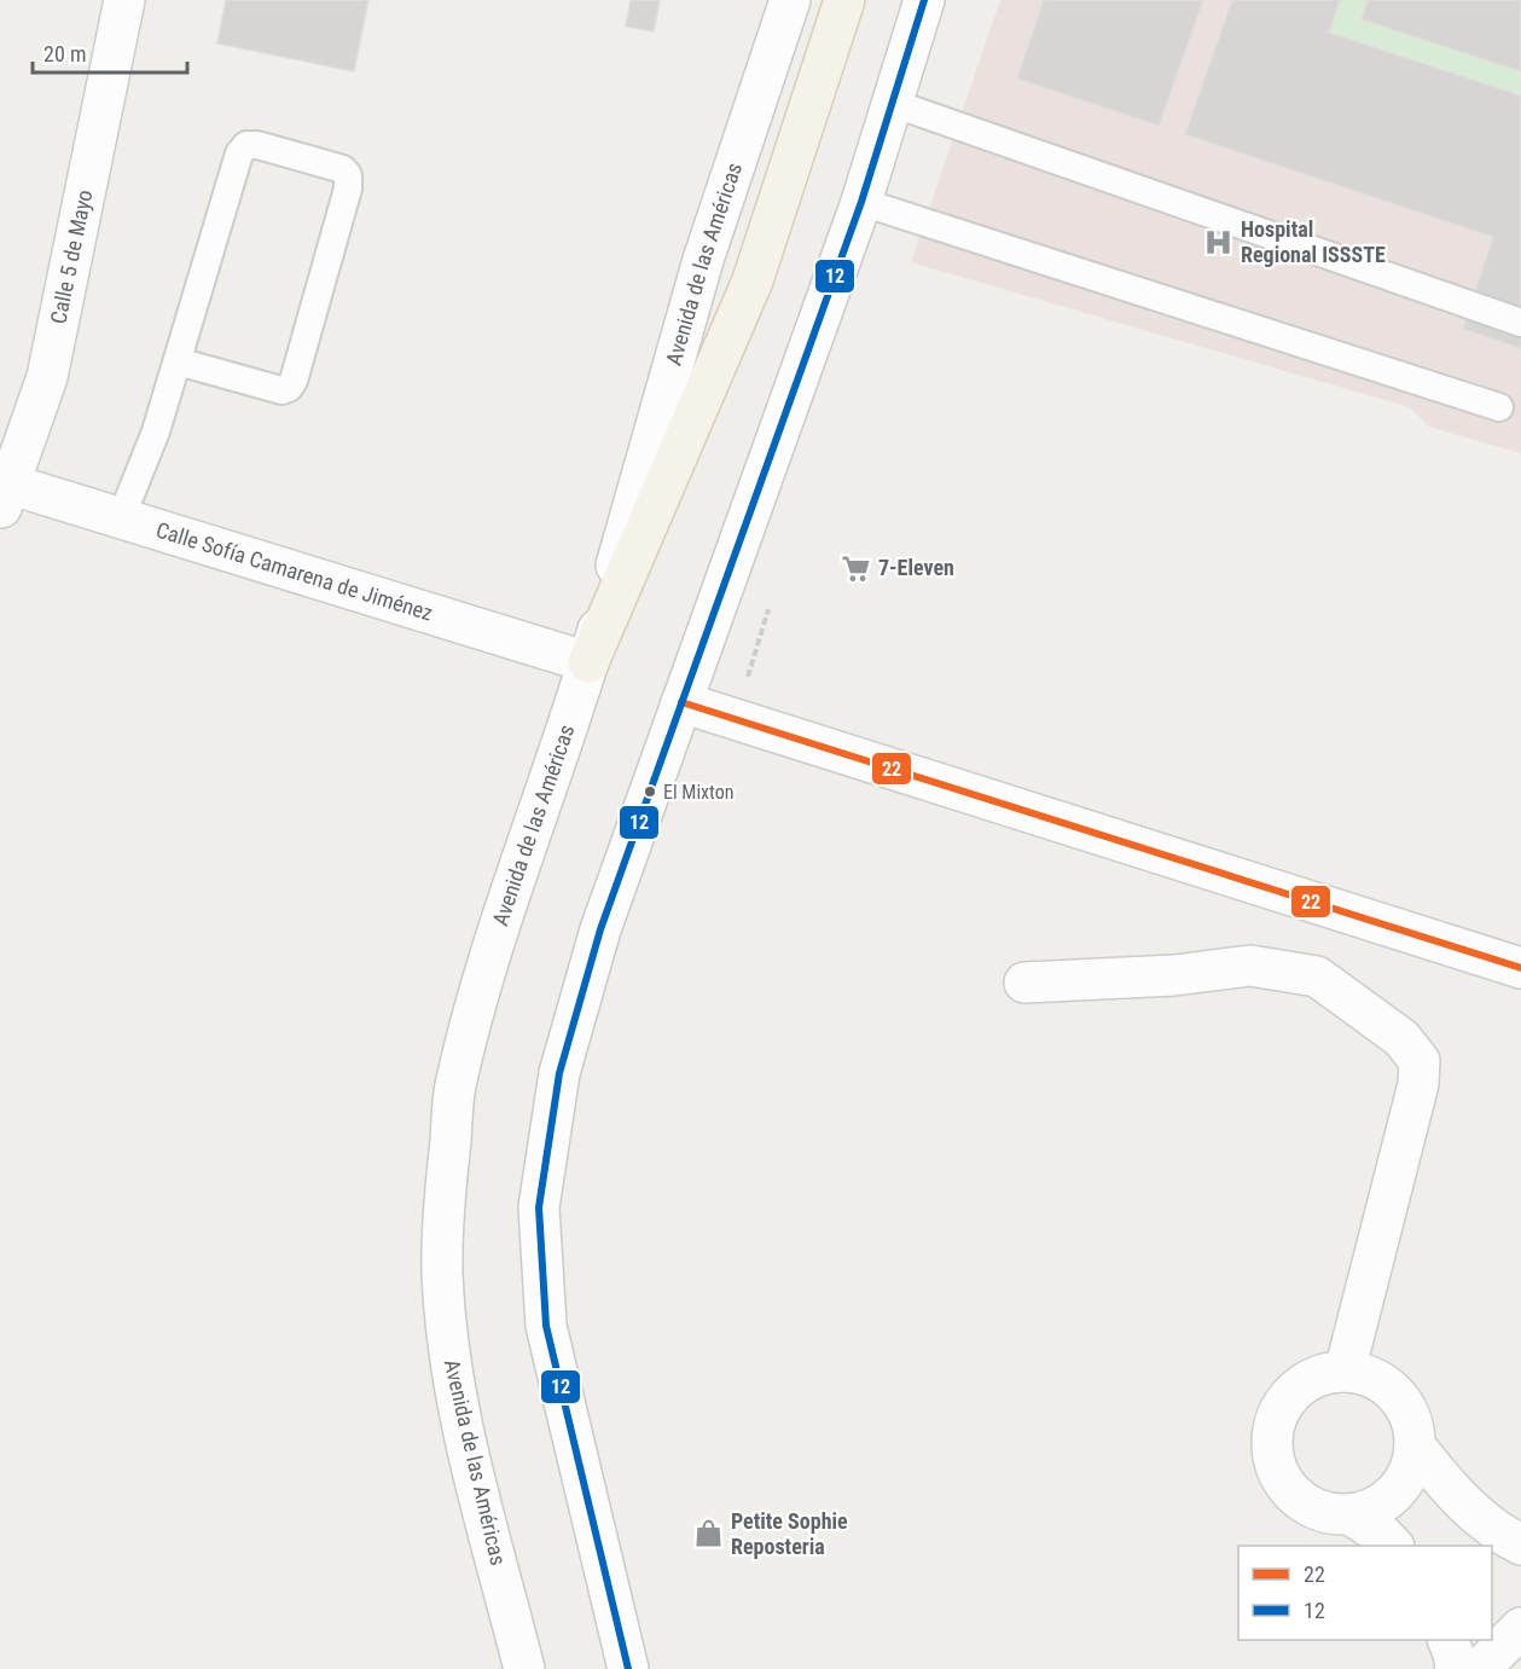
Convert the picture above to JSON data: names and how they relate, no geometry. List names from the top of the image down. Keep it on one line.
{"streets":{"street":["Calle 5 de Mayo","Avenida de las Américas","Calle Sofía Camarena de Jiménez"]},"crossings":[["Calle 5 de Mayo","Calle Sofía Camarena de Jiménez"],["Avenida de las Américas","Calle Sofía Camarena de Jiménez"]],"places":{"hospital":["Hospital Regional ISSSTE"],"supermarket":["7-Eleven"],"other":["El Mixton"],"shop":["Petite Sophie Reposteria"]},"lines":["transit line 12","transit line 22"],"legend":["22","12"],"scale_bar":"20 m"}
